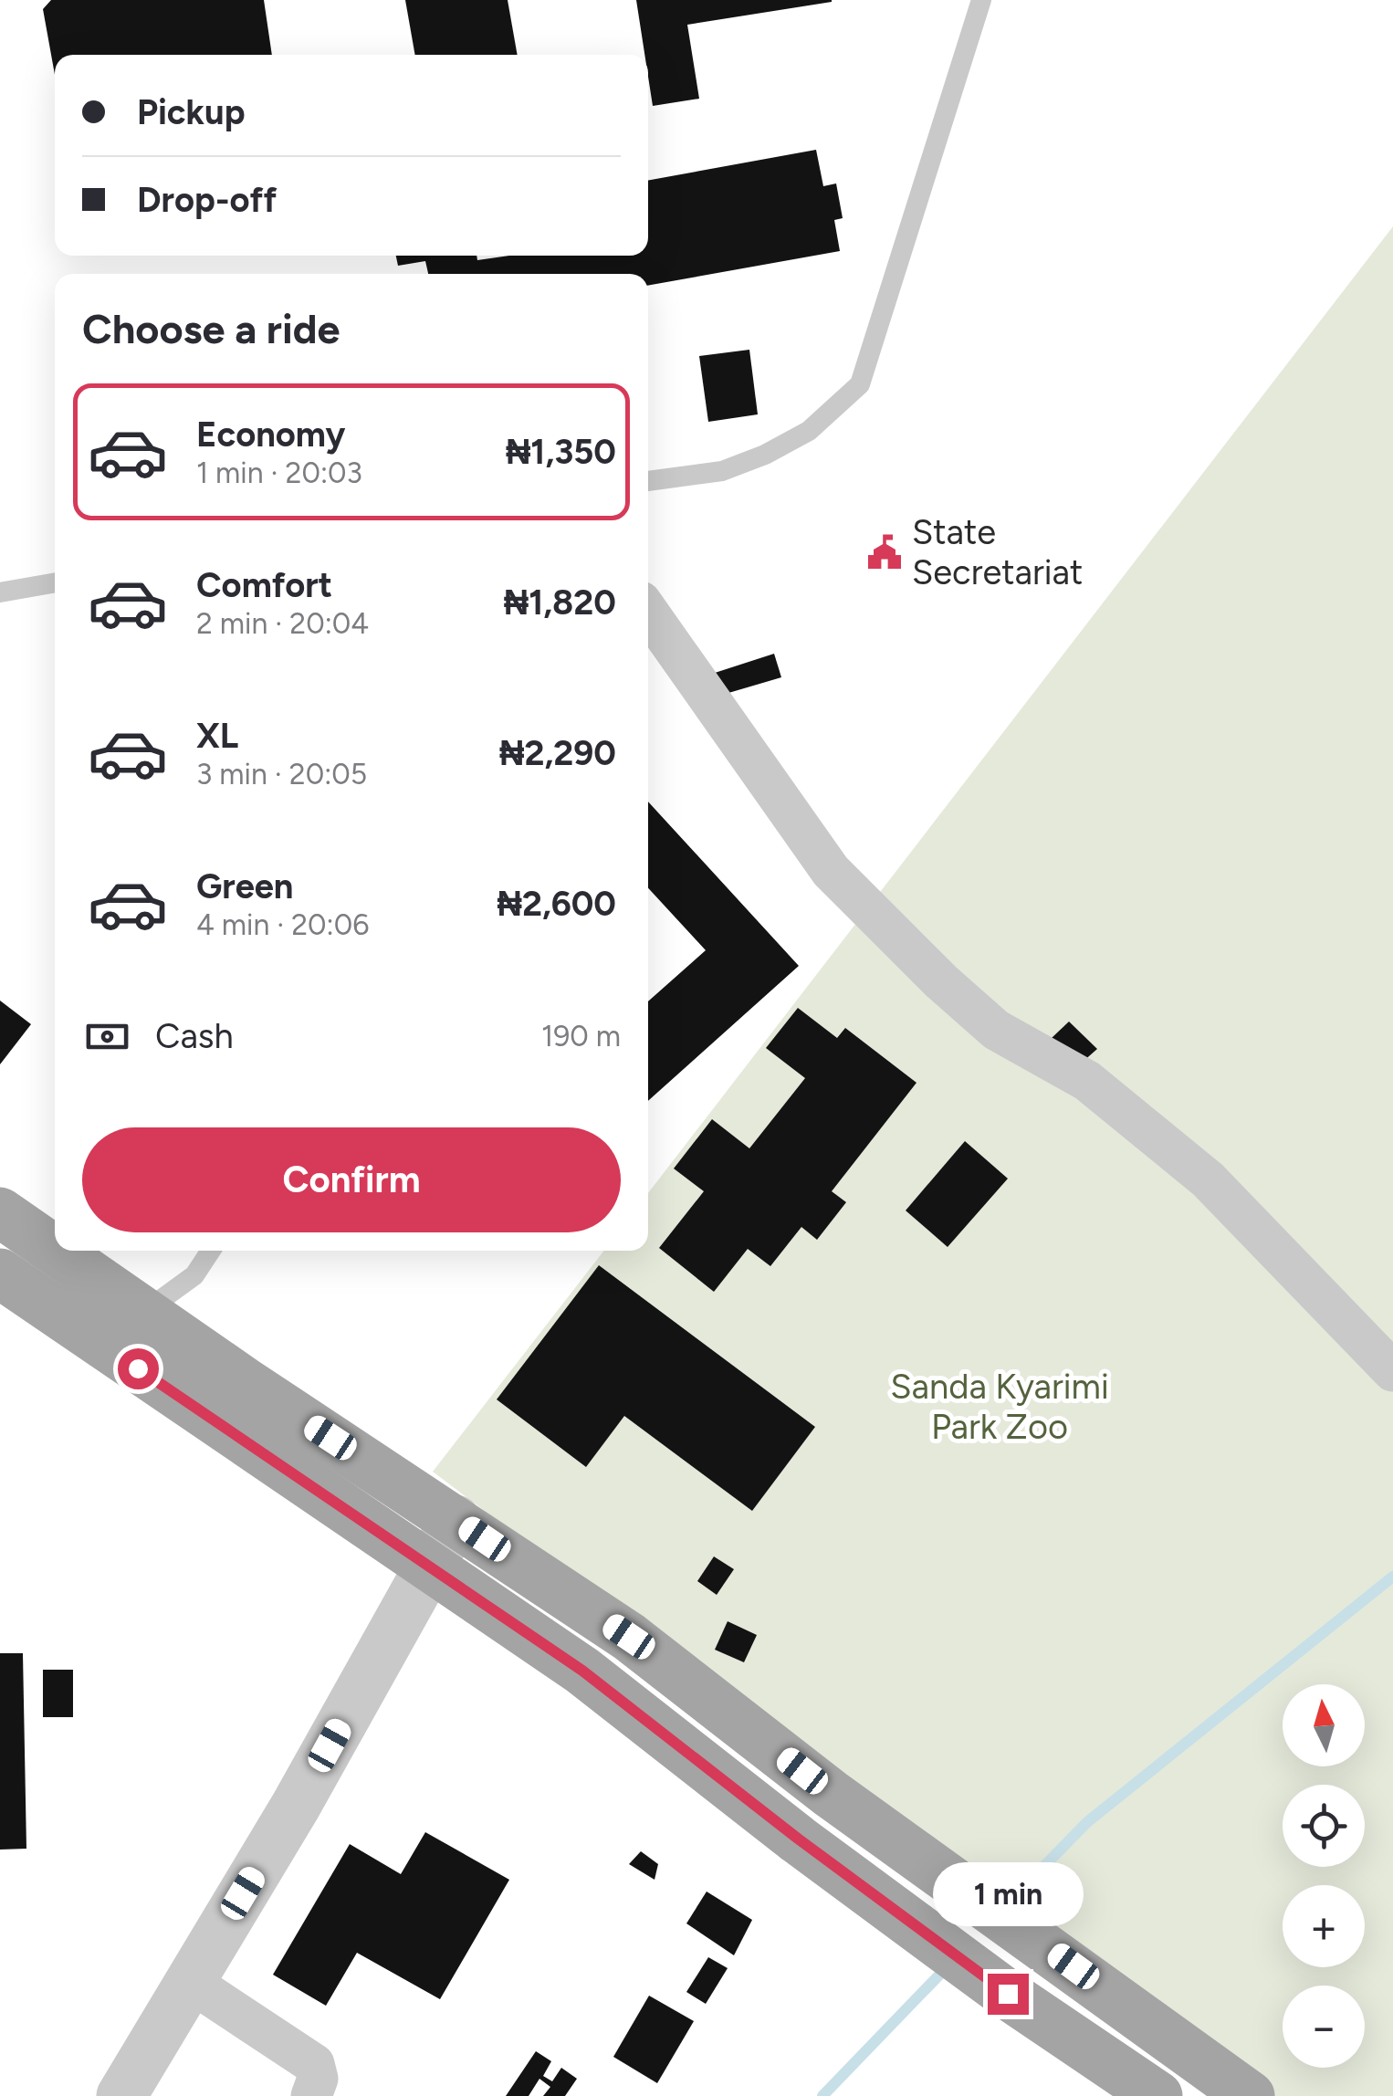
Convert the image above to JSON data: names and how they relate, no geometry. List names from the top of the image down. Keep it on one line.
{"parks":["Sanda Kyarimi Park Zoo"],"places":{"public building":["State Secretariat"]},"north":"top","page":{"banner":["Pickup","Drop-off"],"heading":"Choose a ride","list":[{"name":"Economy","note":"1 min · 20:03","value":"₦1,350"},{"name":"Comfort","note":"2 min · 20:04","value":"₦1,820"},{"name":"XL","note":"3 min · 20:05","value":"₦2,290"},{"name":"Green","note":"4 min · 20:06","value":"₦2,600"}],"pay":["Cash","190 m"],"buttons":"Confirm","map_buttons":["+","−"],"bubble":"1 min"}}
